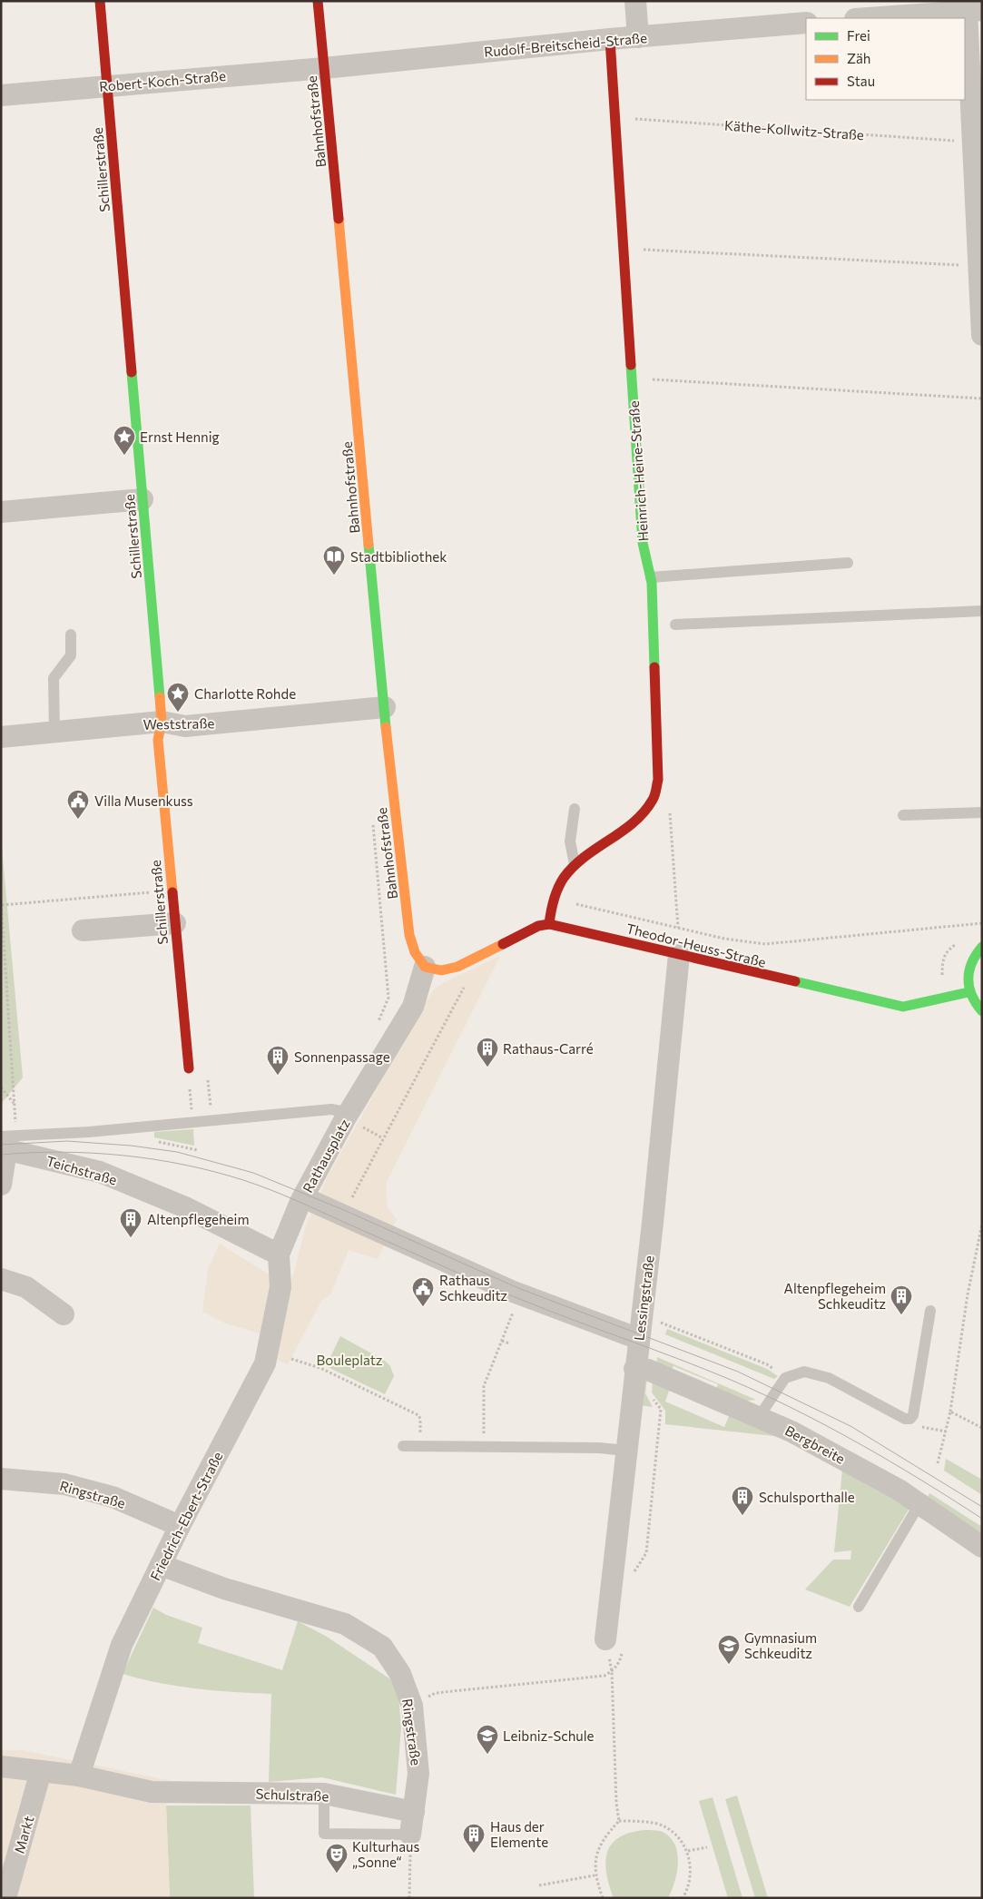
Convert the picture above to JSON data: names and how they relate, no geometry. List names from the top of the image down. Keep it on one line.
{"streets":{"street":["Rudolf-Breitscheid-Straße","Robert-Koch-Straße","Bahnhofstraße","Schillerstraße","Heinrich-Heine-Straße","Weststraße","Theodor-Heuss-Straße","Rathausplatz","Teichstraße","Lessingstraße","Bergbreite","Ringstraße","Friedrich-Ebert-Straße","Schulstraße","Markt"],"path":["Käthe-Kollwitz-Straße"]},"crossings":[["Rudolf-Breitscheid-Straße","Robert-Koch-Straße"],["Rudolf-Breitscheid-Straße","Bahnhofstraße"],["Rudolf-Breitscheid-Straße","Heinrich-Heine-Straße"],["Robert-Koch-Straße","Bahnhofstraße"],["Robert-Koch-Straße","Schillerstraße"],["Bahnhofstraße","Weststraße"],["Bahnhofstraße","Rathausplatz"],["Käthe-Kollwitz-Straße","Heinrich-Heine-Straße"],["Schillerstraße","Weststraße"],["Heinrich-Heine-Straße","Theodor-Heuss-Straße"],["Theodor-Heuss-Straße","Lessingstraße"],["Rathausplatz","Teichstraße"],["Rathausplatz","Friedrich-Ebert-Straße"],["Teichstraße","Friedrich-Ebert-Straße"],["Lessingstraße","Bergbreite"],["Ringstraße","Friedrich-Ebert-Straße"],["Ringstraße","Schulstraße"],["Friedrich-Ebert-Straße","Schulstraße"]],"parks":["Bouleplatz"],"places":{"place":["Ernst Hennig","Charlotte Rohde"],"library":["Stadtbibliothek"],"public building":["Villa Musenkuss","Rathaus Schkeuditz"],"building":["Rathaus-Carré","Sonnenpassage","Altenpflegeheim","Altenpflegeheim Schkeuditz","Schulsporthalle","Haus der Elemente"],"school or university":["Gymnasium Schkeuditz","Leibniz-Schule"],"theatre":["Kulturhaus „Sonne“"]},"legend":["Frei","Zäh","Stau"]}
